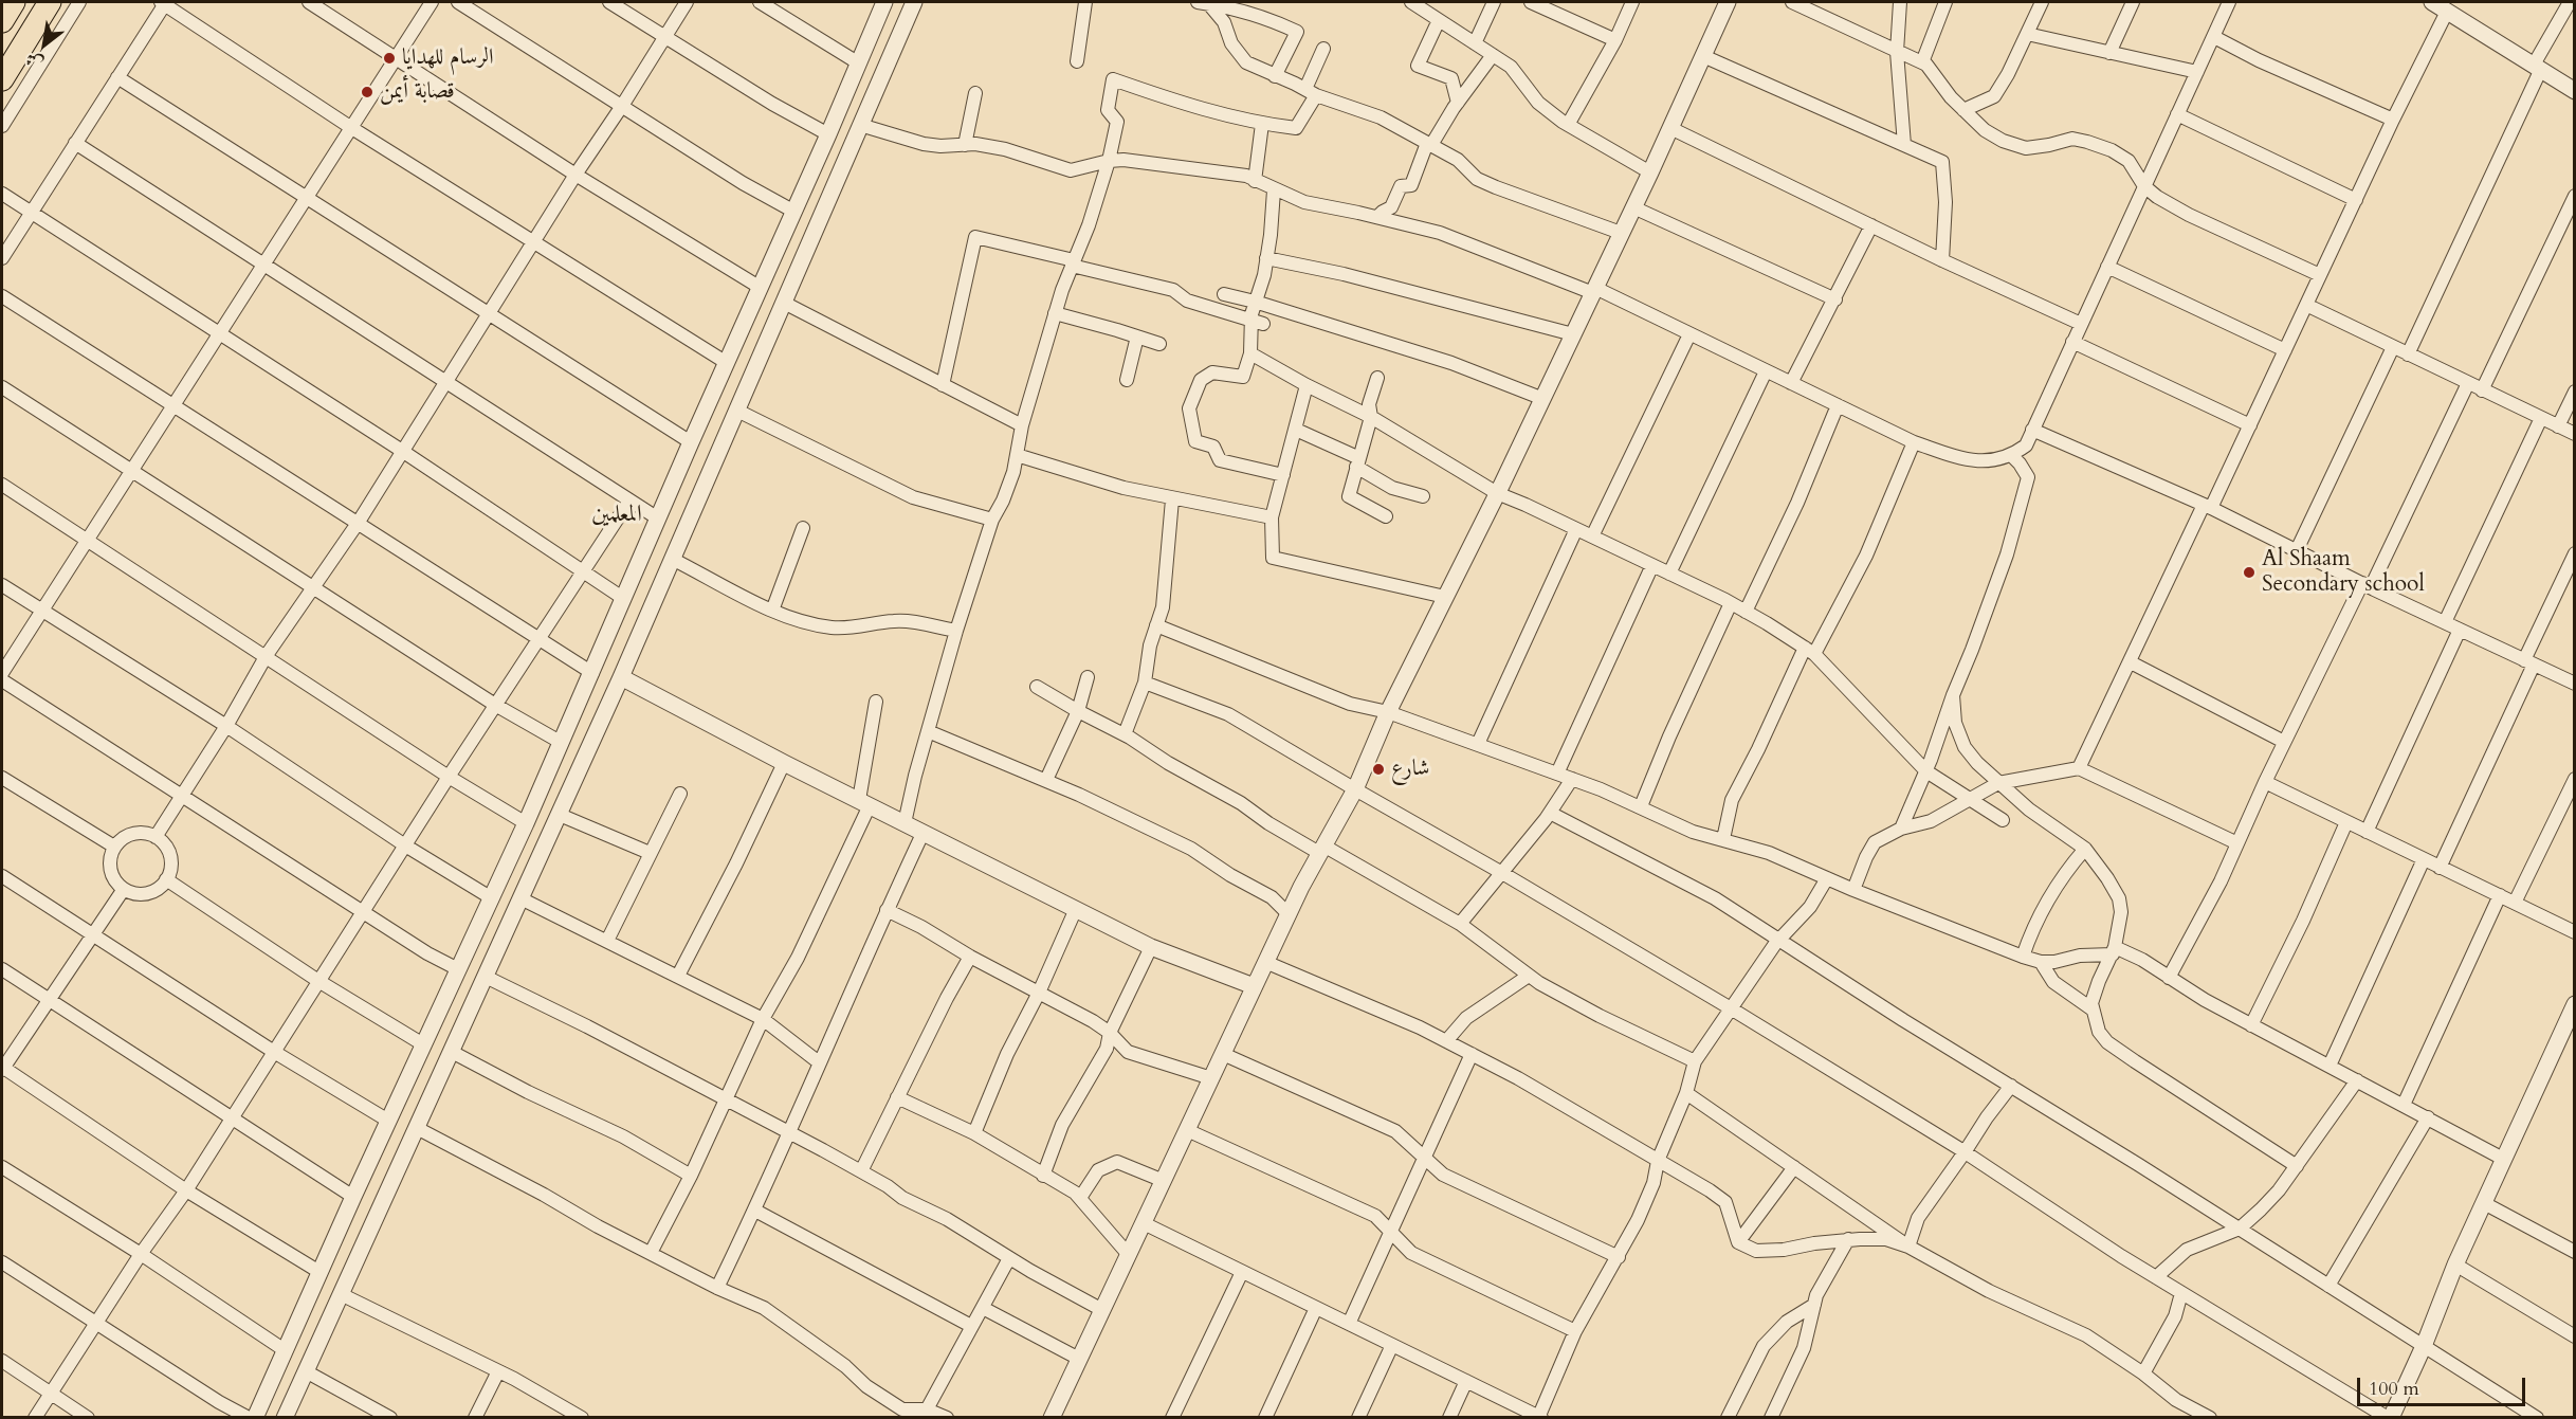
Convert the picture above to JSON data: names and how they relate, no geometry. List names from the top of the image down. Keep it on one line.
{"districts":["المعلمين"],"places":["الرسام للهدايا","قصابة أيمن","Al Shaam Secondary school","شارع"],"scale_bar":"100 m","north":"bottom left"}
